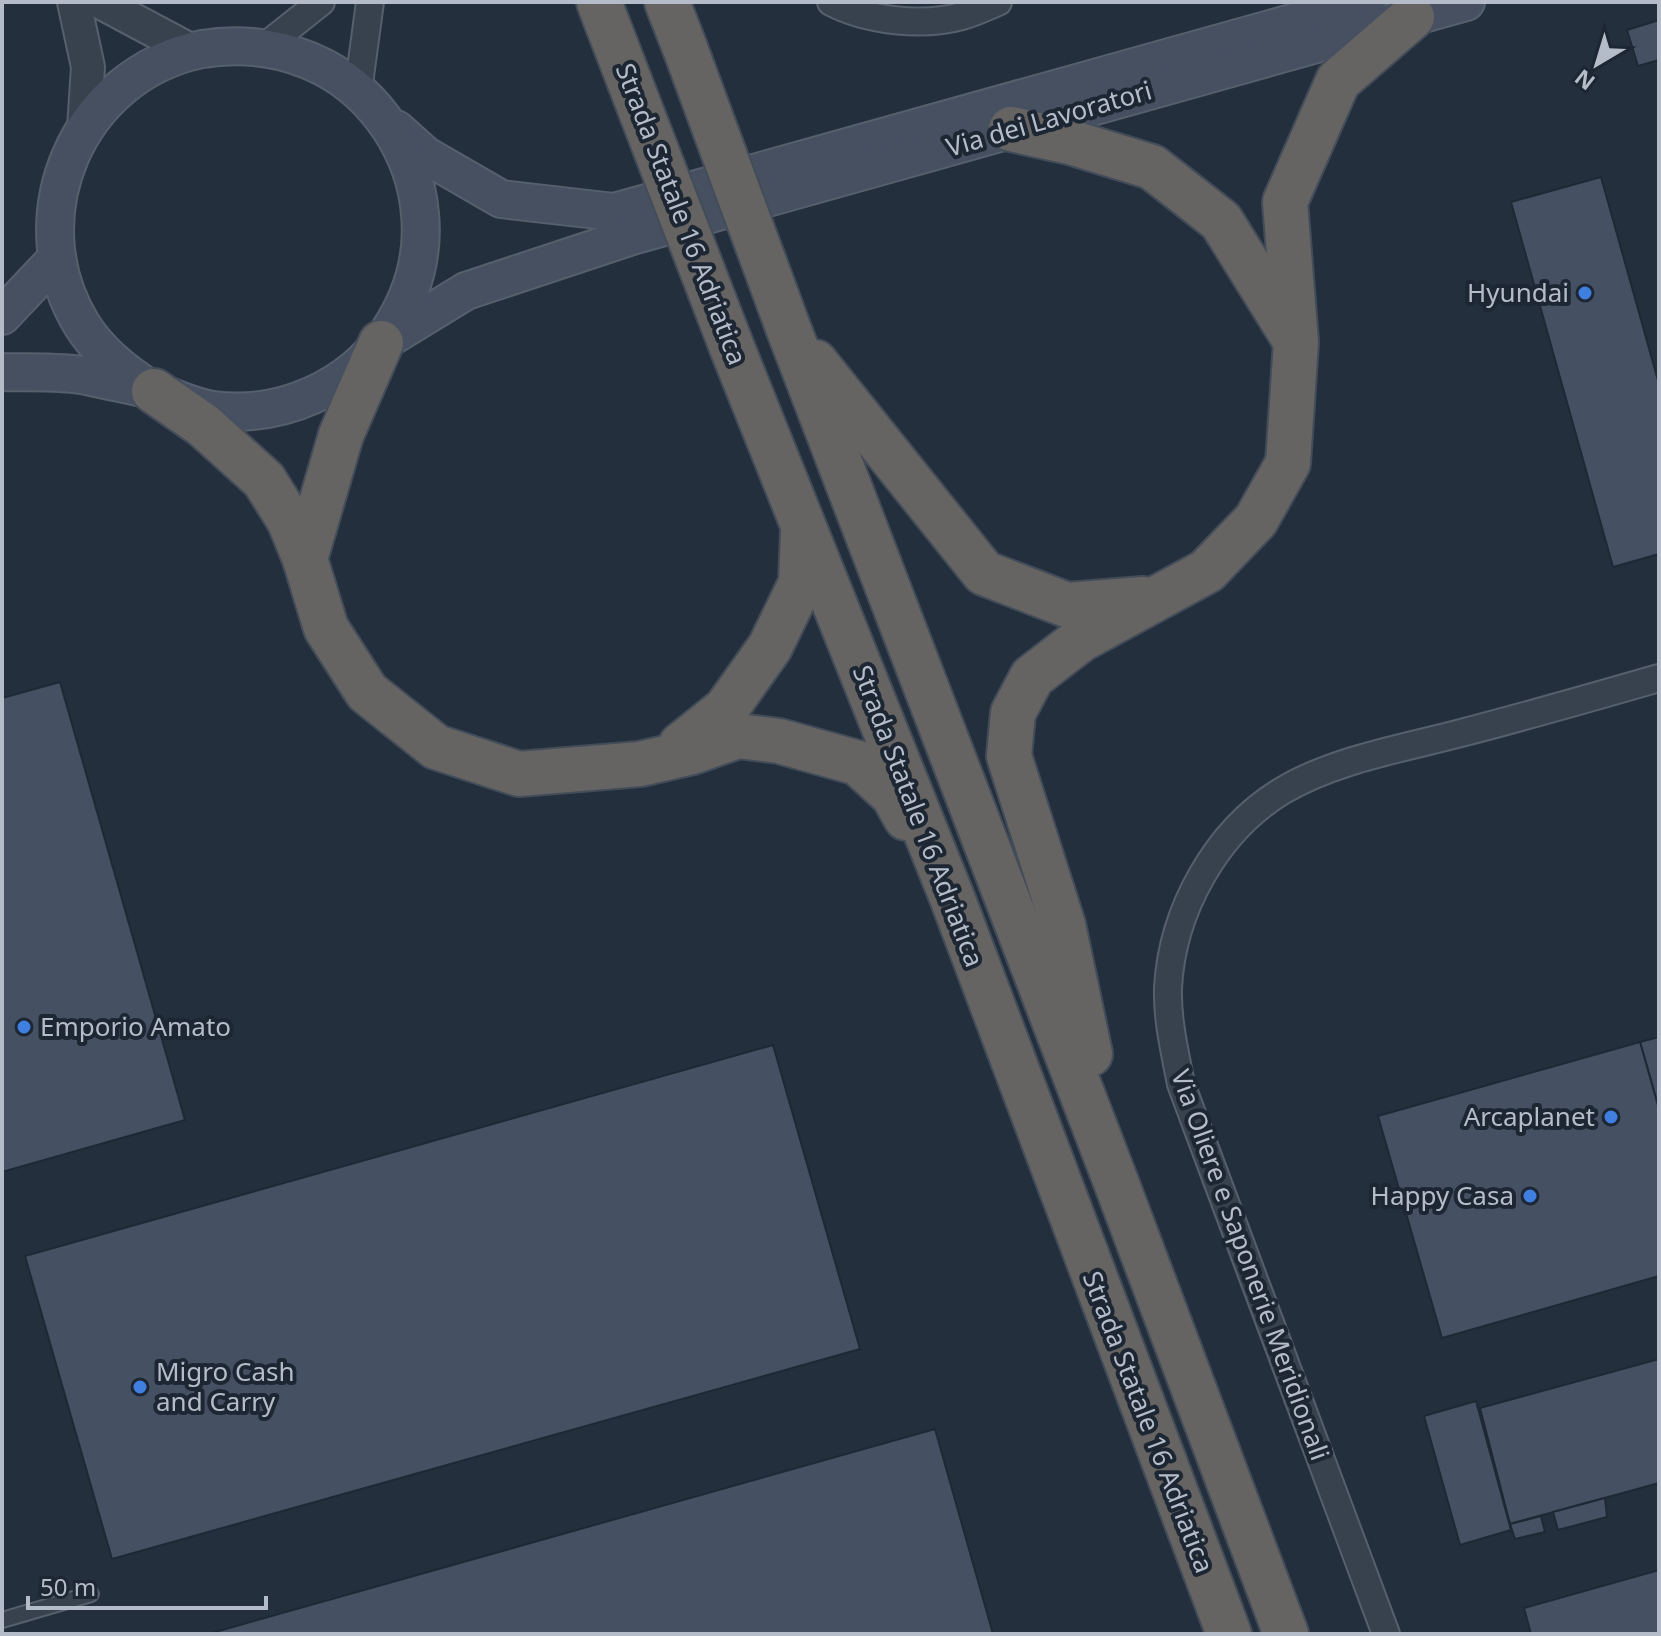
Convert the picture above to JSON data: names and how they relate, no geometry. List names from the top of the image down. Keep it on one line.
{"streets":{"highway":["Strada Statale 16 Adriatica"],"main road":["Via dei Lavoratori"],"street":["Via Oliere e Saponerie Meridionali"]},"places":["Hyundai","Emporio Amato","Arcaplanet","Happy Casa","Migro Cash and Carry"],"scale_bar":"50 m","north":"bottom left"}
